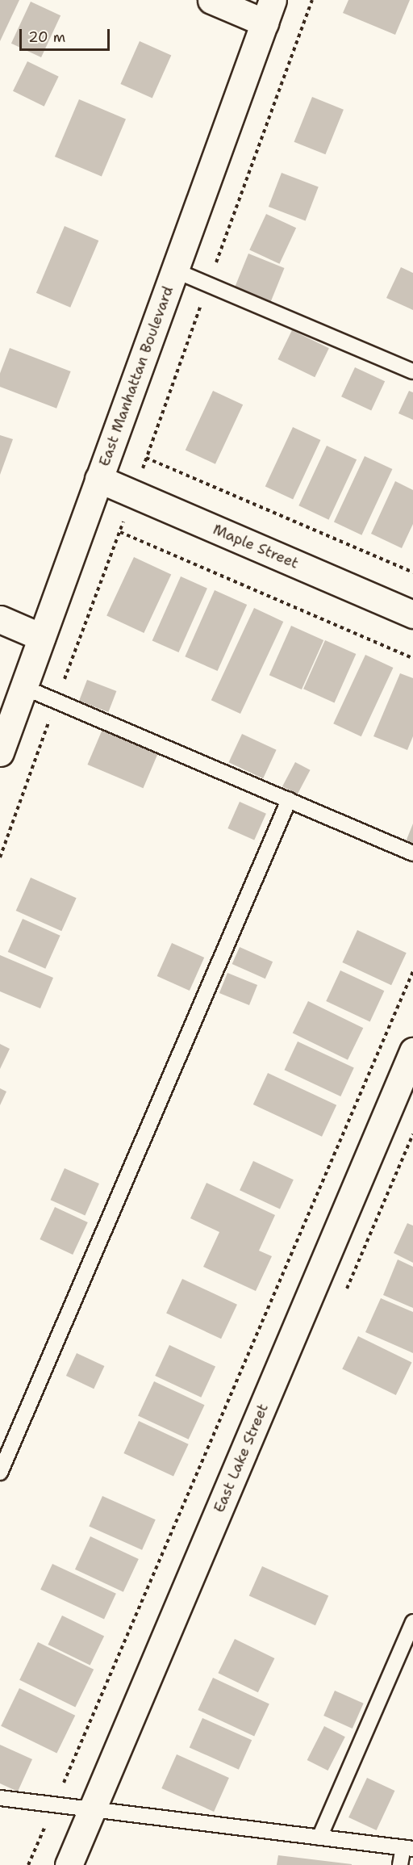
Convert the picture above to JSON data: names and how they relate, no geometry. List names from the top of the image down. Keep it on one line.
{"streets":{"street":["East Manhattan Boulevard","Maple Street","East Lake Street"]},"crossings":[["East Manhattan Boulevard","Maple Street"]],"scale_bar":"20 m"}
